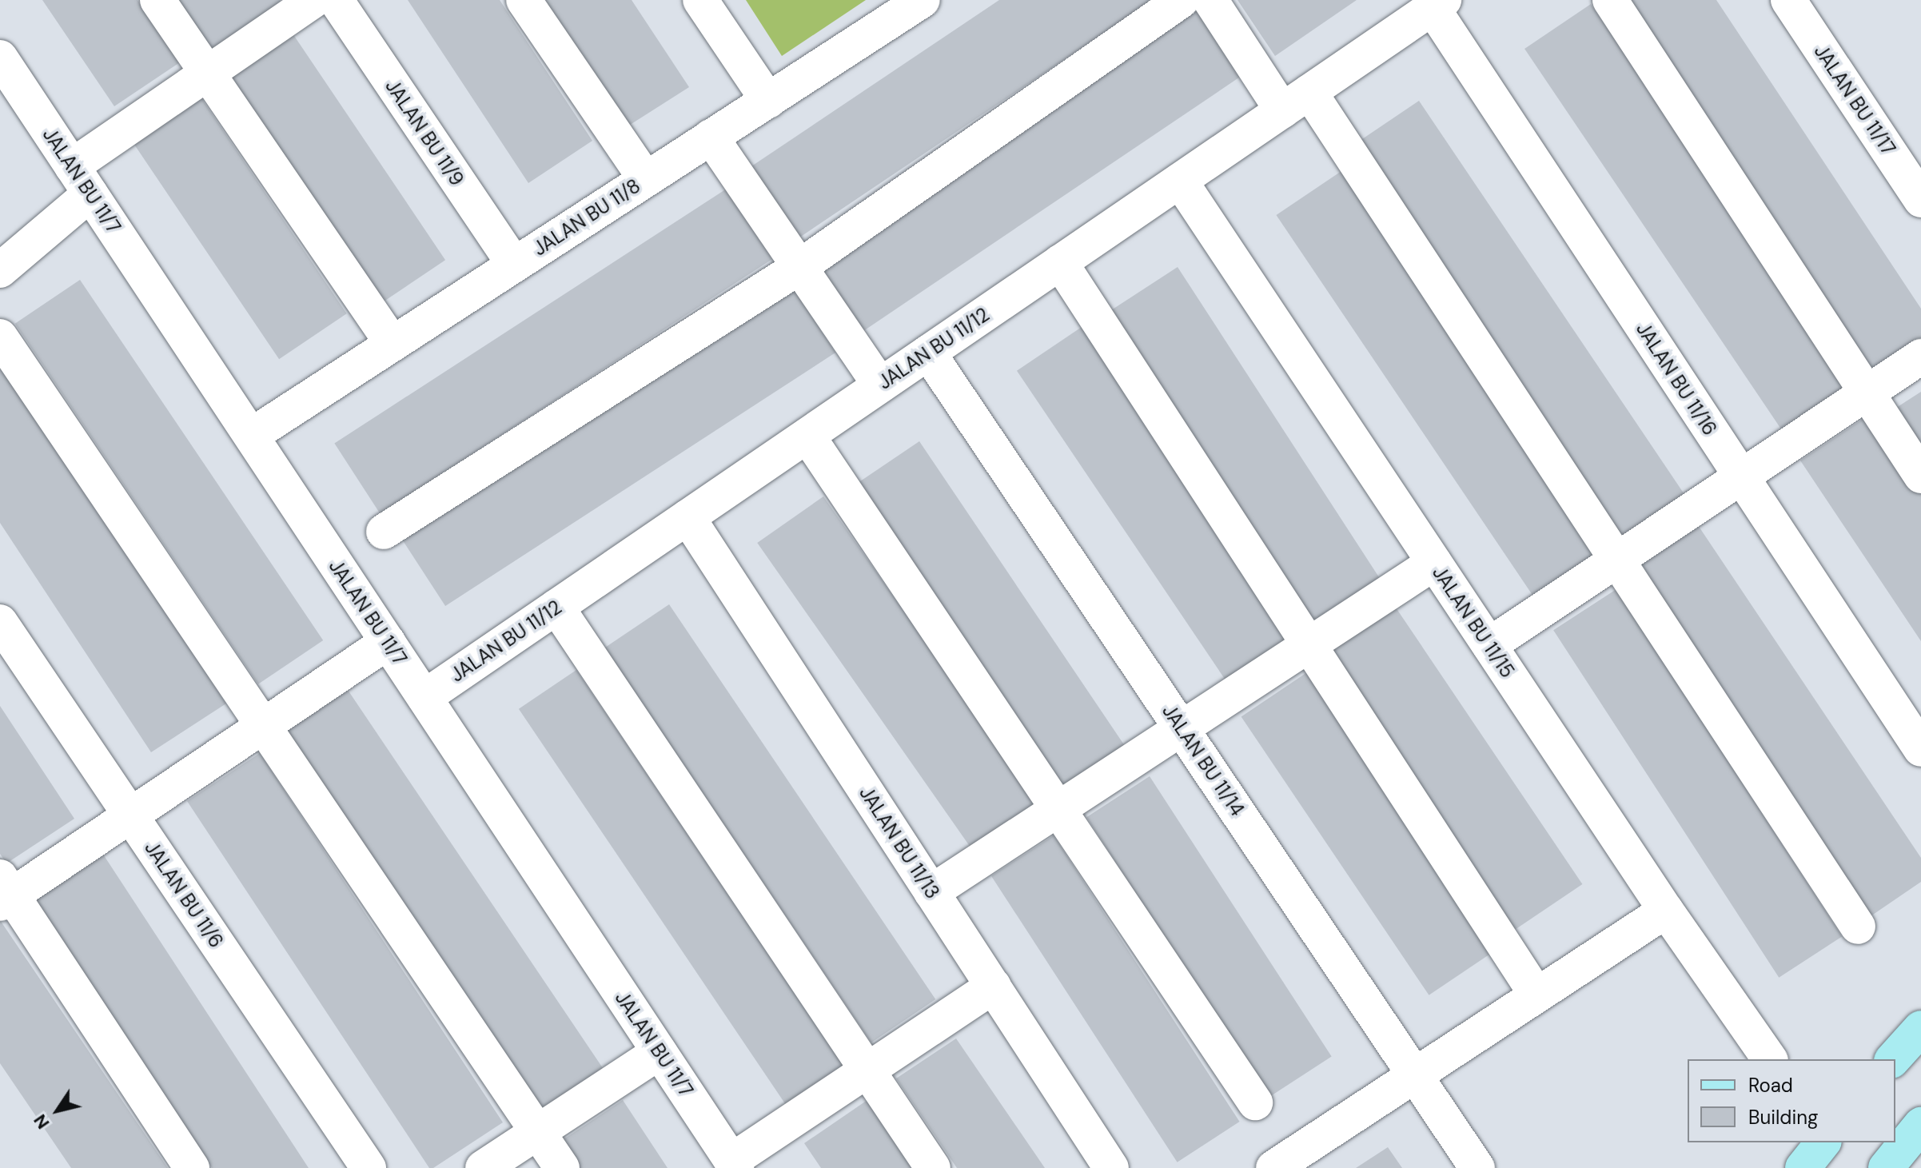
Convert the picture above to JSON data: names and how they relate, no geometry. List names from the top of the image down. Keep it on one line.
{"streets":{"street":["JALAN BU 11/17","JALAN BU 11/9","JALAN BU 11/7","JALAN BU 11/8","JALAN BU 11/12","JALAN BU 11/16","JALAN BU 11/15","JALAN BU 11/14","JALAN BU 11/13","JALAN BU 11/6"]},"crossings":[["JALAN BU 11/9","JALAN BU 11/8"],["JALAN BU 11/7","JALAN BU 11/8"],["JALAN BU 11/7","JALAN BU 11/12"],["JALAN BU 11/12","JALAN BU 11/16"],["JALAN BU 11/12","JALAN BU 11/15"],["JALAN BU 11/12","JALAN BU 11/14"],["JALAN BU 11/12","JALAN BU 11/13"]],"legend":["Road","Building"],"north":"bottom left"}
